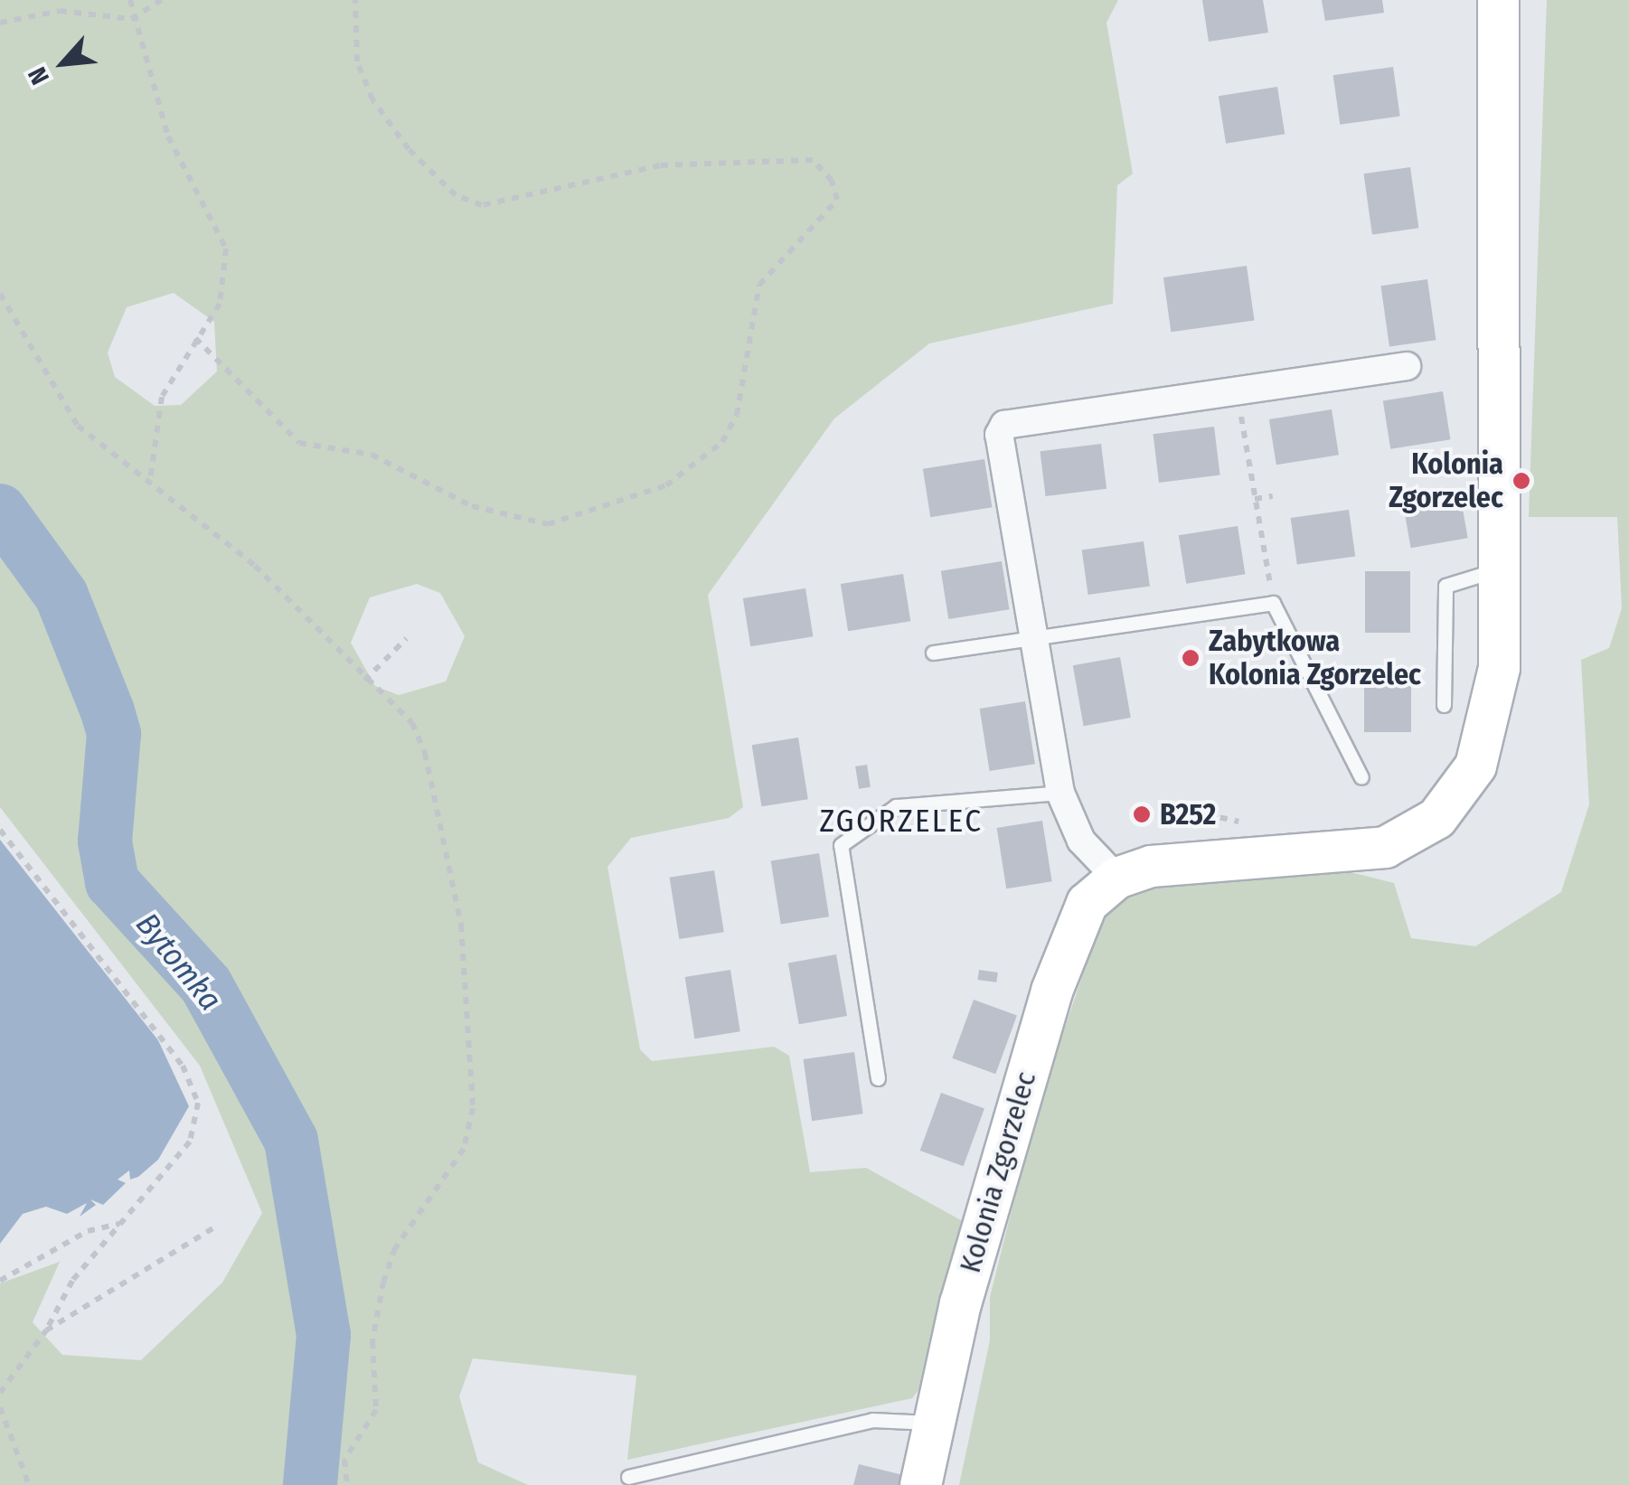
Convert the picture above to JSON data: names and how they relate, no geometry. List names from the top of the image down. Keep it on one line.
{"streets":{"street":["Kolonia Zgorzelec"]},"districts":["ZGORZELEC"],"water":["Bytomka"],"places":["Kolonia Zgorzelec","Zabytkowa Kolonia Zgorzelec","B252"],"north":"bottom left"}
